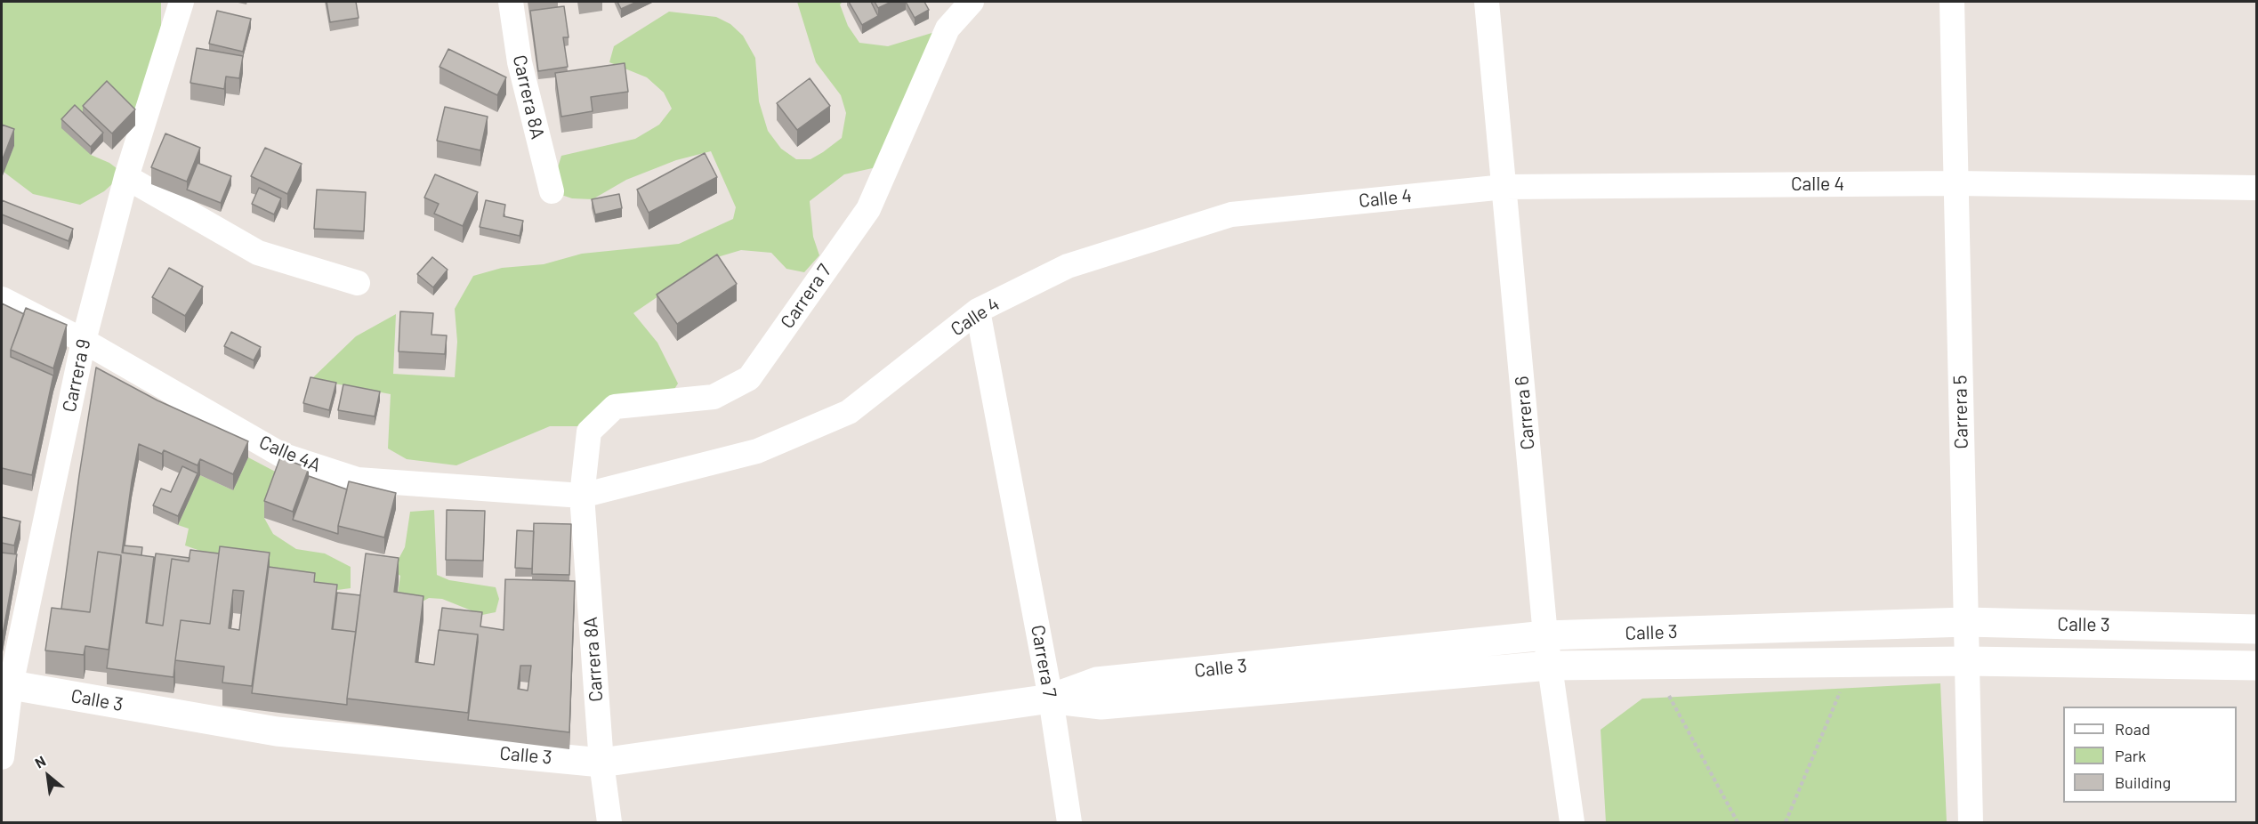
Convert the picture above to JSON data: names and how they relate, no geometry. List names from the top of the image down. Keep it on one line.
{"streets":{"main road":["Calle 3"],"street":["Carrera 8A","Calle 4","Carrera 7","Carrera 9","Carrera 5","Carrera 6","Calle 4A"]},"crossings":[["Carrera 8A","Calle 4"],["Carrera 8A","Carrera 7"],["Carrera 8A","Calle 4A"],["Carrera 8A","Calle 3"],["Calle 4","Carrera 7"],["Calle 4","Carrera 5"],["Calle 4","Carrera 6"],["Calle 4","Calle 4A"],["Carrera 7","Calle 4A"],["Carrera 7","Calle 3"],["Carrera 9","Calle 4A"],["Carrera 9","Calle 3"],["Carrera 5","Calle 3"],["Carrera 6","Calle 3"]],"legend":["Road","Park","Building"],"north":"top left"}
